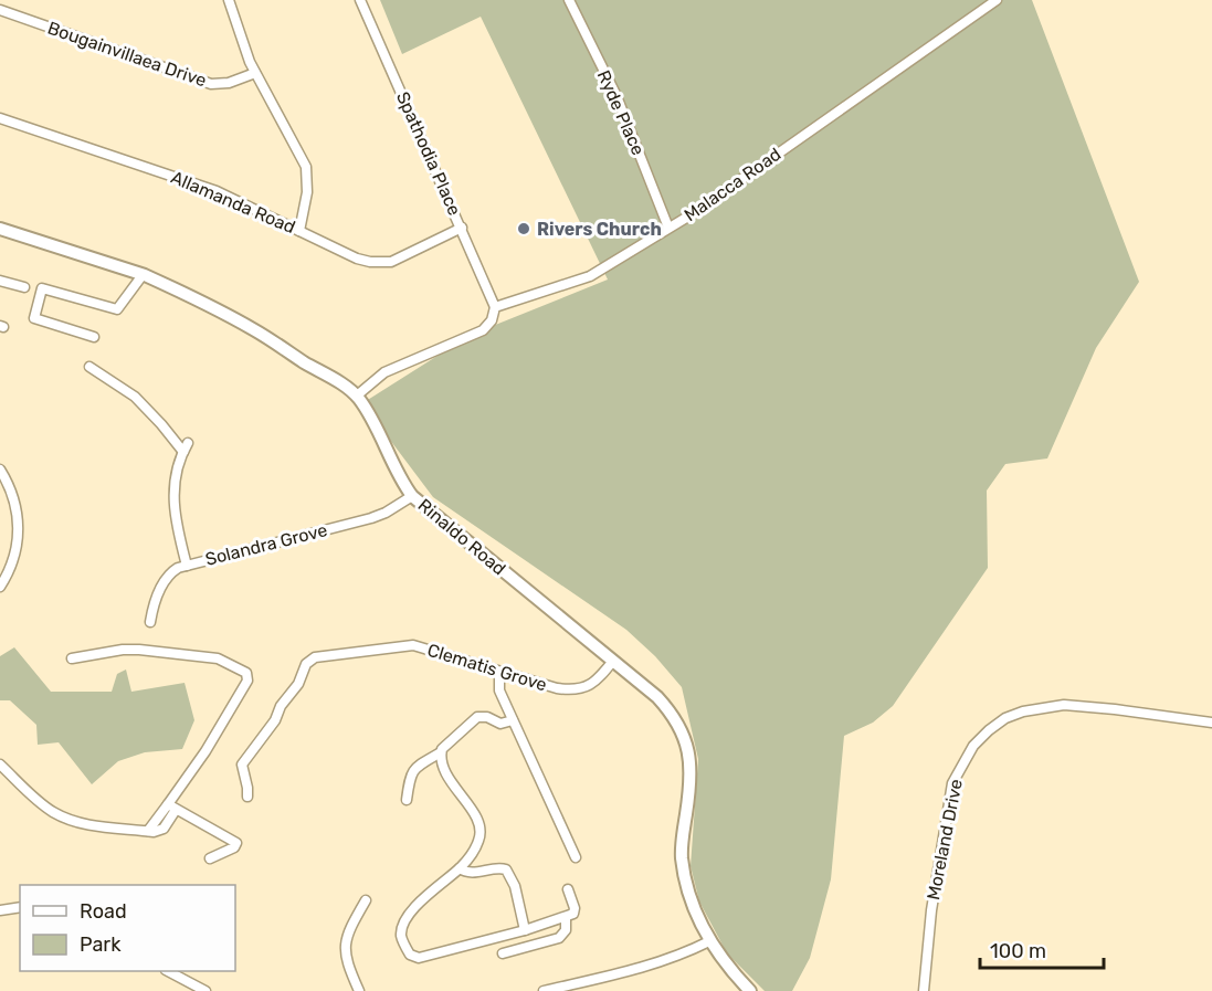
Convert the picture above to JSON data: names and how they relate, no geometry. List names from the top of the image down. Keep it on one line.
{"streets":{"street":["Bougainvillaea Drive","Ryde Place","Spathodia Place","Malacca Road","Allamanda Road","Rinaldo Road","Solandra Grove","Clematis Grove","Moreland Drive"]},"crossings":[["Ryde Place","Malacca Road"],["Spathodia Place","Malacca Road"],["Spathodia Place","Allamanda Road"],["Rinaldo Road","Solandra Grove"],["Rinaldo Road","Clematis Grove"]],"places":["Rivers Church"],"legend":["Road","Park"],"scale_bar":"100 m"}
